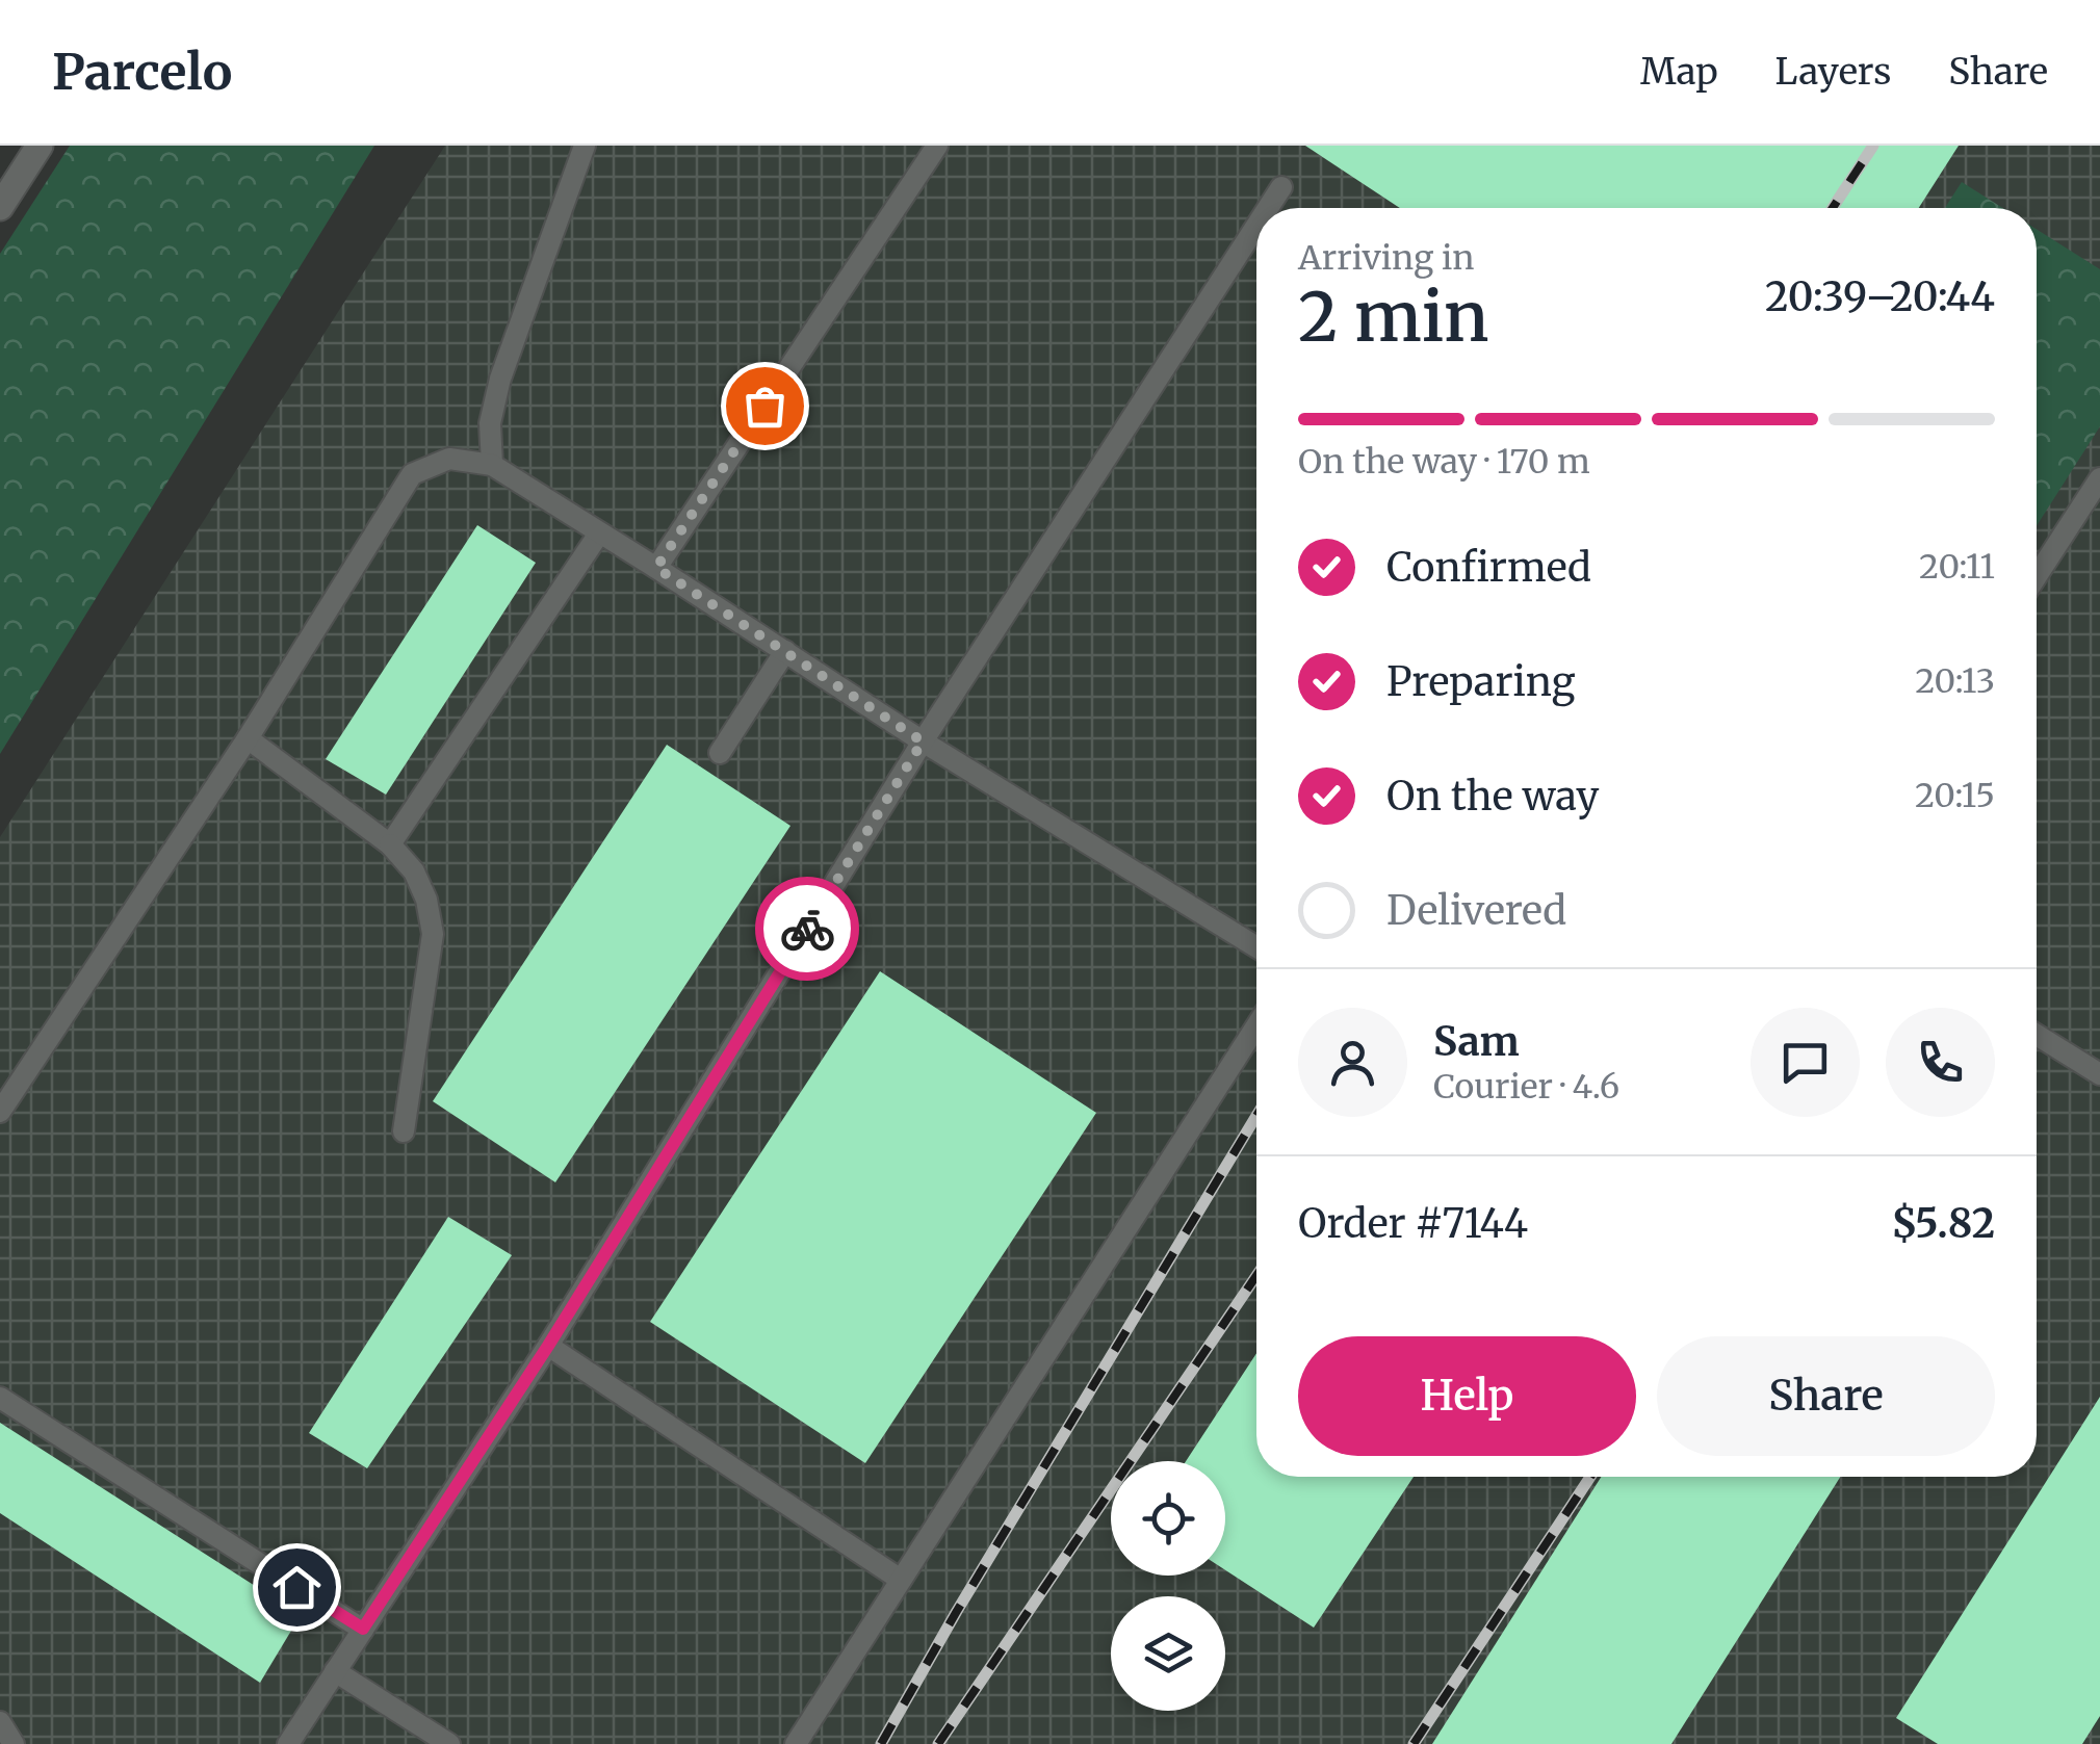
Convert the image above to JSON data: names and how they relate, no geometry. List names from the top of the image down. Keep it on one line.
{"page":{"header":"Parcelo","nav":["Map","Layers","Share"],"heading":["2 min","Arriving in","20:39–20:44"],"panel":["Sam","Courier · 4.6","Order #7144","$5.82"],"bar":"On the way · 170 m","list":[["Confirmed","20:11"],["Preparing","20:13"],["On the way","20:15"],"Delivered"],"buttons":["Help","Share"]}}
